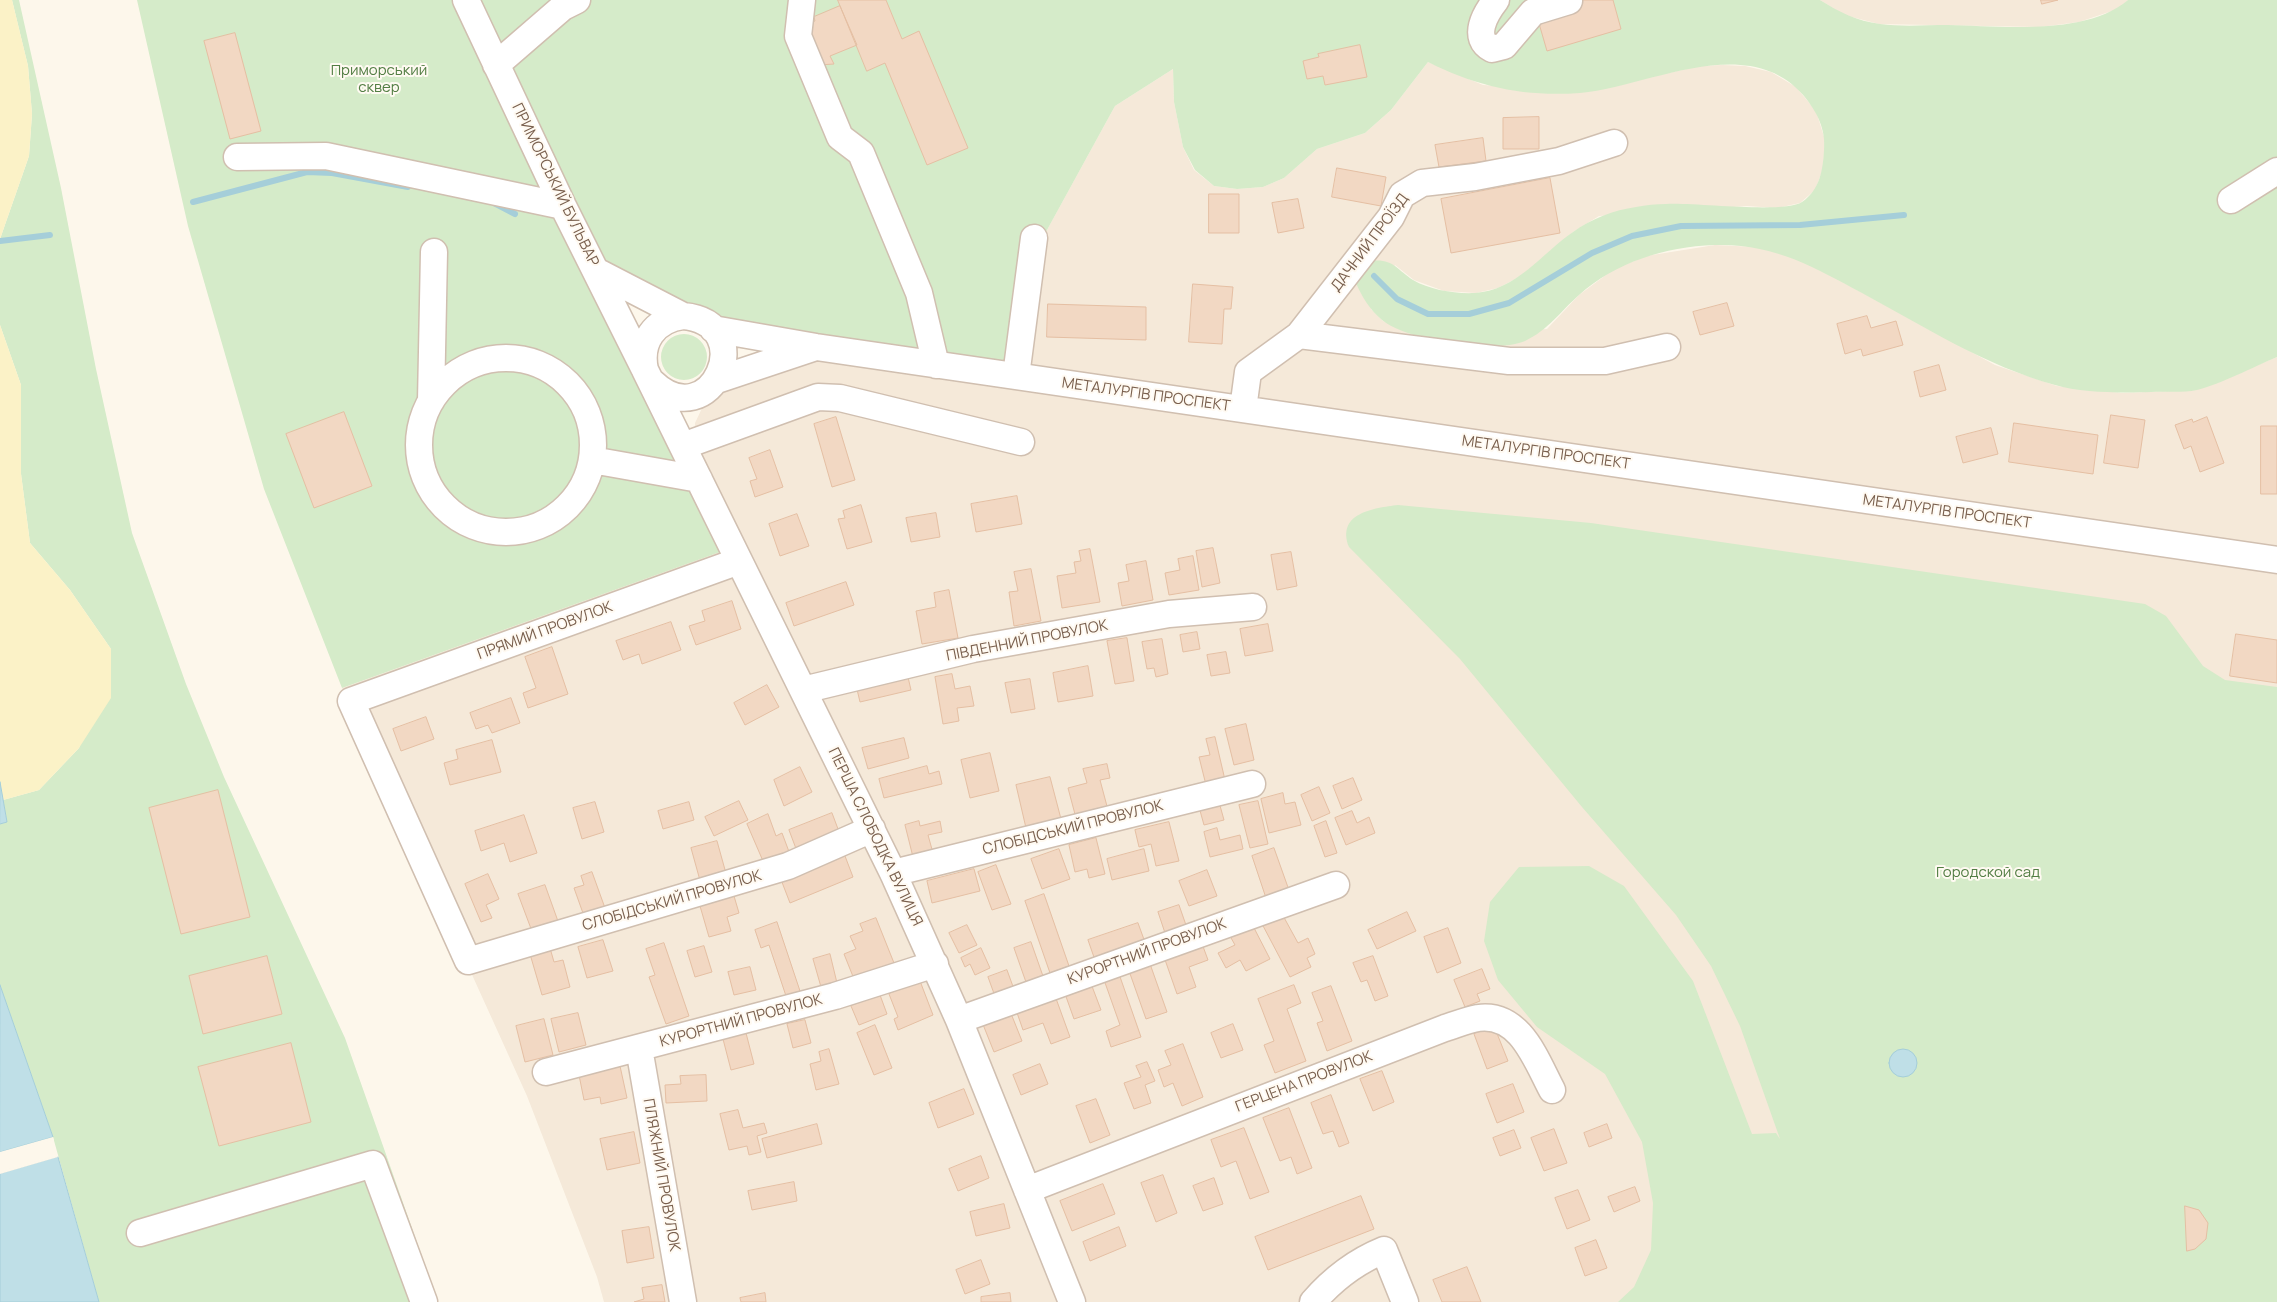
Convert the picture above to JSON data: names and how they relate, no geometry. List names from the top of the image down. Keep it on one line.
{"streets":{"street":["ПРИМОРСЬКИЙ БУЛЬВАР","ДАЧНИЙ ПРОЇЗД","МЕТАЛУРГІВ ПРОСПЕКТ","ПРЯМИЙ ПРОВУЛОК","ПІВДЕННИЙ ПРОВУЛОК","СЛОБІДСЬКИЙ ПРОВУЛОК","ПЕРША СЛОБОДКА ВУЛИЦЯ","КУРОРТНИЙ ПРОВУЛОК","ГЕРЦЕНА ПРОВУЛОК","ПЛЯЖНИЙ ПРОВУЛОК"]},"crossings":[["ПРИМОРСЬКИЙ БУЛЬВАР","МЕТАЛУРГІВ ПРОСПЕКТ"],["ПРИМОРСЬКИЙ БУЛЬВАР","ПЕРША СЛОБОДКА ВУЛИЦЯ"],["ДАЧНИЙ ПРОЇЗД","МЕТАЛУРГІВ ПРОСПЕКТ"],["МЕТАЛУРГІВ ПРОСПЕКТ","ПЕРША СЛОБОДКА ВУЛИЦЯ"],["ПРЯМИЙ ПРОВУЛОК","СЛОБІДСЬКИЙ ПРОВУЛОК"],["ПРЯМИЙ ПРОВУЛОК","ПЕРША СЛОБОДКА ВУЛИЦЯ"],["ПІВДЕННИЙ ПРОВУЛОК","ПЕРША СЛОБОДКА ВУЛИЦЯ"],["СЛОБІДСЬКИЙ ПРОВУЛОК","ПЕРША СЛОБОДКА ВУЛИЦЯ"],["ПЕРША СЛОБОДКА ВУЛИЦЯ","КУРОРТНИЙ ПРОВУЛОК"],["ПЕРША СЛОБОДКА ВУЛИЦЯ","ГЕРЦЕНА ПРОВУЛОК"],["КУРОРТНИЙ ПРОВУЛОК","ПЛЯЖНИЙ ПРОВУЛОК"]],"parks":["Приморський сквер","Городской сад"]}
